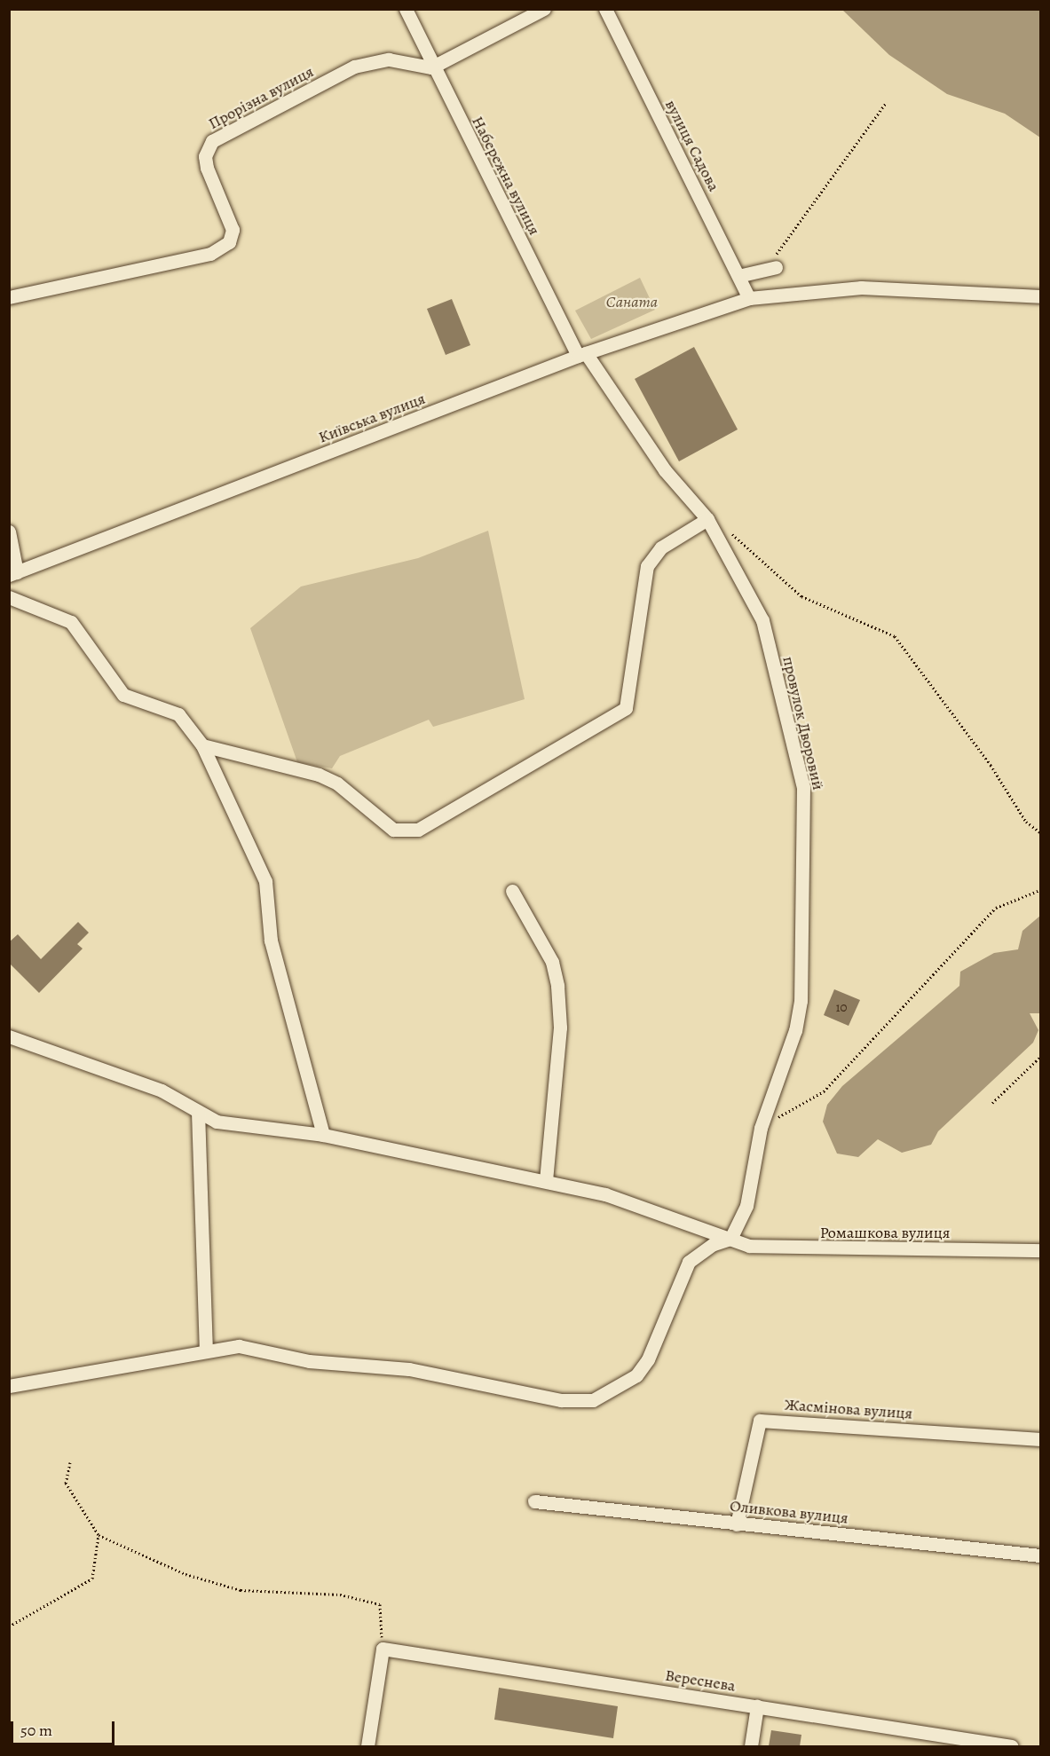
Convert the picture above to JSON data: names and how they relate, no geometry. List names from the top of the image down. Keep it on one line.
{"streets":{"street":["Прорізна вулиця","вулиця Садова","Набережна вулиця","Київська вулиця","провулок Дворовий","Ромашкова вулиця","Жасмінова вулиця","Оливкова вулиця","Вереснева"]},"crossings":[["Прорізна вулиця","Набережна вулиця"],["вулиця Садова","Київська вулиця"],["Набережна вулиця","Київська вулиця"],["Набережна вулиця","провулок Дворовий"],["Київська вулиця","провулок Дворовий"],["провулок Дворовий","Ромашкова вулиця"],["Жасмінова вулиця","Оливкова вулиця"]],"parks":["Саната"],"house_numbers":["10"],"scale_bar":"50 m"}
